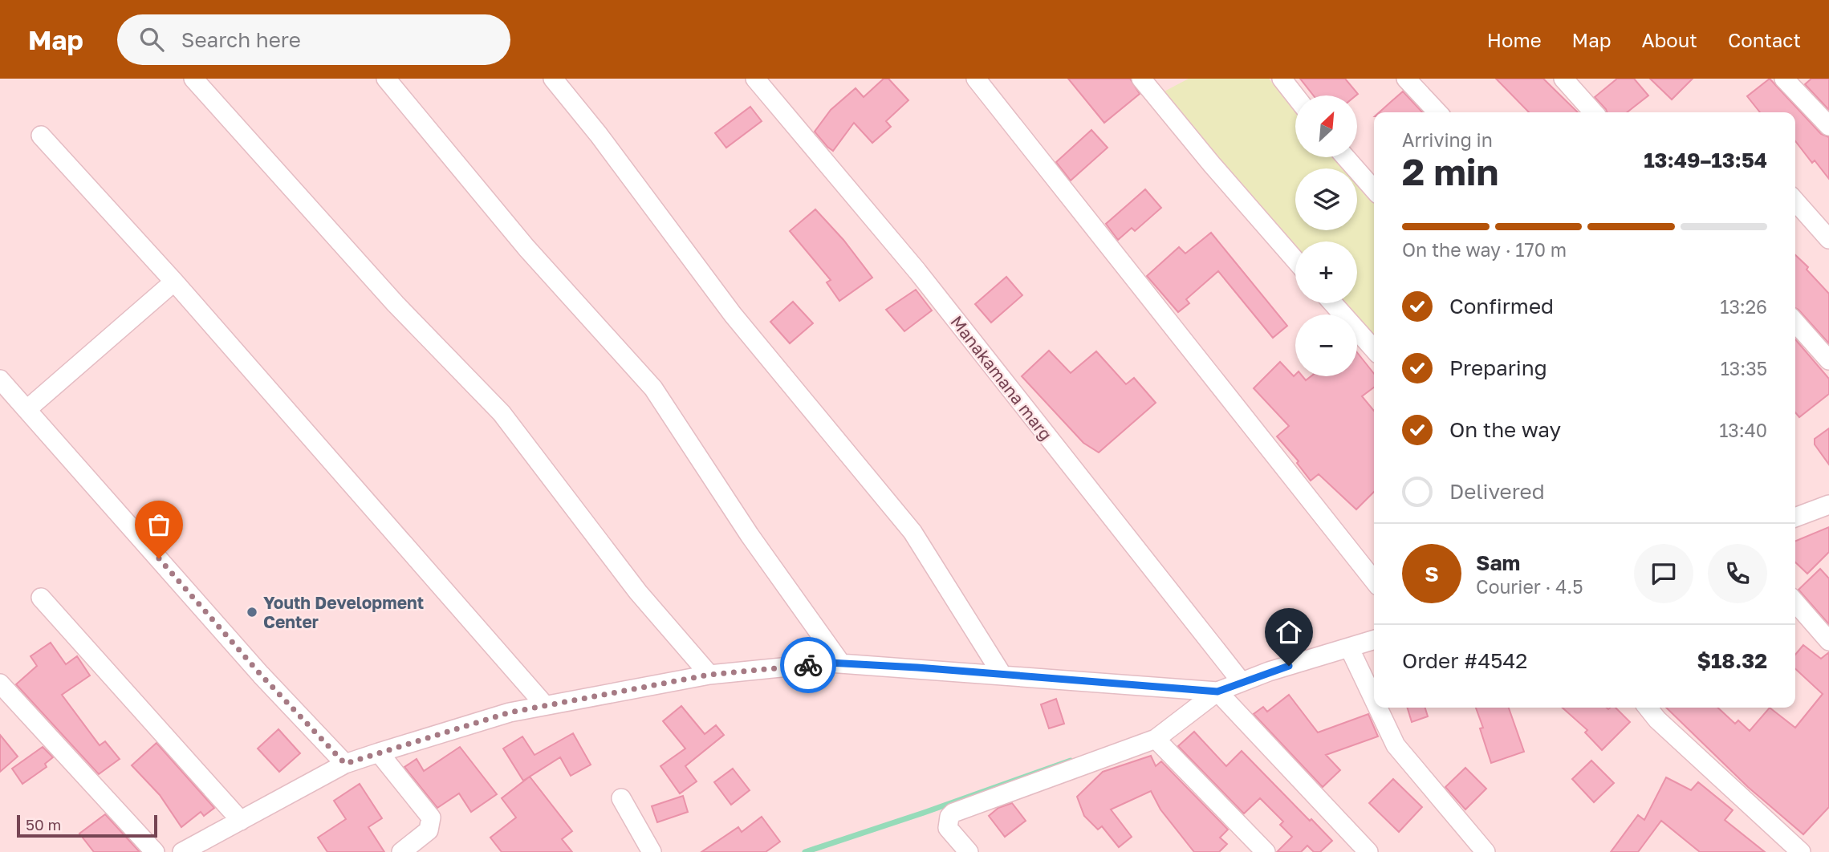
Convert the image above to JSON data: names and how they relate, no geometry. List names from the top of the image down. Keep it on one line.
{"streets":{"street":["Manakamana marg"]},"places":["Youth Development Center"],"scale_bar":"50 m","north":"top right","page":{"header":"Map","search":"Search here","nav":["Home","Map","About","Contact"],"map_buttons":["+","−"],"heading":["2 min","Arriving in","13:49–13:54"],"panel":["Sam","Courier · 4.5","Order #4542","$18.32"],"bar":"On the way · 170 m","list":[["Confirmed","13:26"],["Preparing","13:35"],["On the way","13:40"],"Delivered"],"round":"S","scale":"50 m"}}
